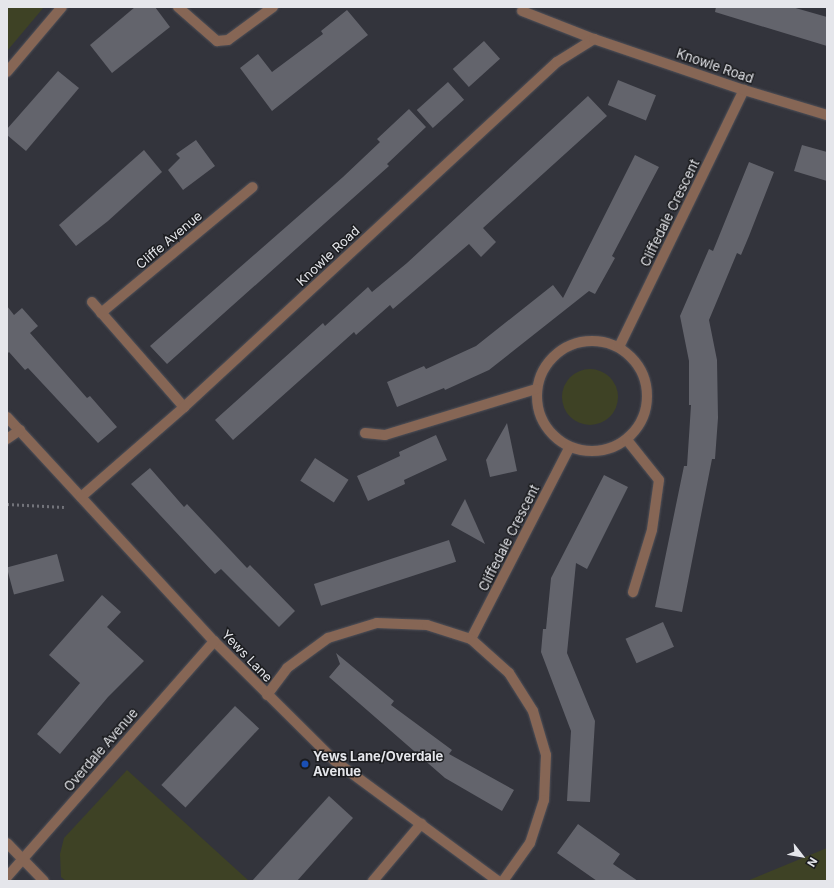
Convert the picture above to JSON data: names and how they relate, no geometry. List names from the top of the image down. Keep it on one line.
{"streets":{"street":["Knowle Road","Cliffedale Crescent","Cliffe Avenue","Yews Lane","Overdale Avenue"]},"crossings":[["Knowle Road","Cliffedale Crescent"],["Knowle Road","Yews Lane"],["Yews Lane","Overdale Avenue"]],"places":["Yews Lane/Overdale Avenue"],"north":"bottom right"}
